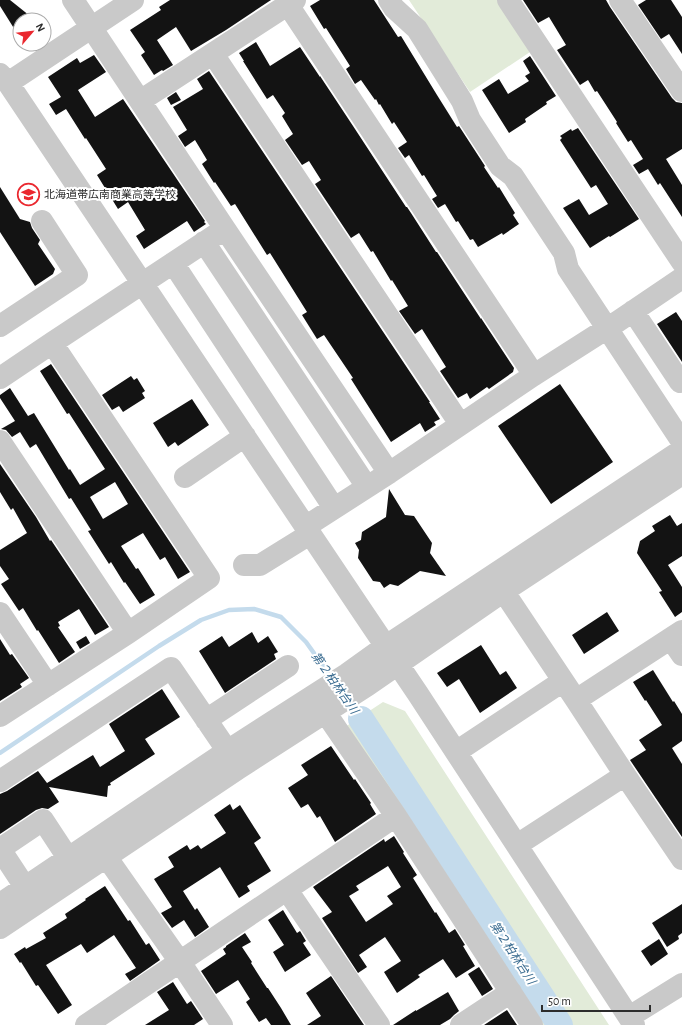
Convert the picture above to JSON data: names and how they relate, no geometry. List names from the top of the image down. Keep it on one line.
{"water":["第２柏林台川"],"places":{"school or university":["北海道帯広南商業高等学校"]},"scale_bar":"50 m","north":"top right"}
